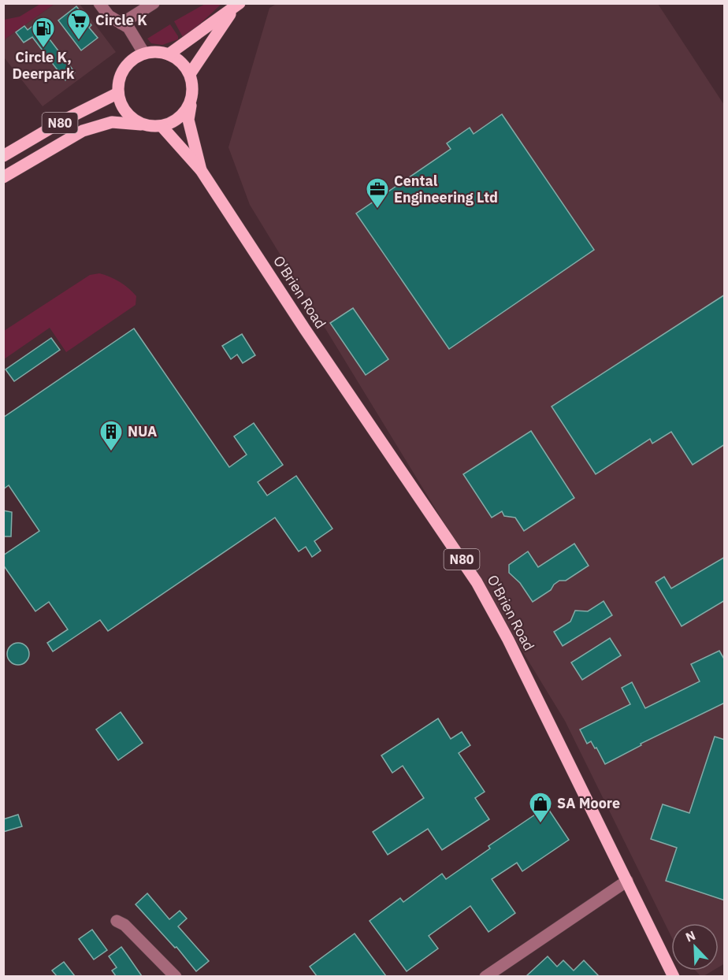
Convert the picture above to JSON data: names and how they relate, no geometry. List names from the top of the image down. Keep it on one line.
{"streets":{"main road":["N80","O'Brien Road"]},"crossings":[["N80","O'Brien Road"]],"places":{"supermarket":["Circle K"],"fuel station":["Circle K, Deerpark"],"office":["Cental Engineering Ltd"],"building":["NUA"],"shop":["SA Moore"]},"north":"top left"}
